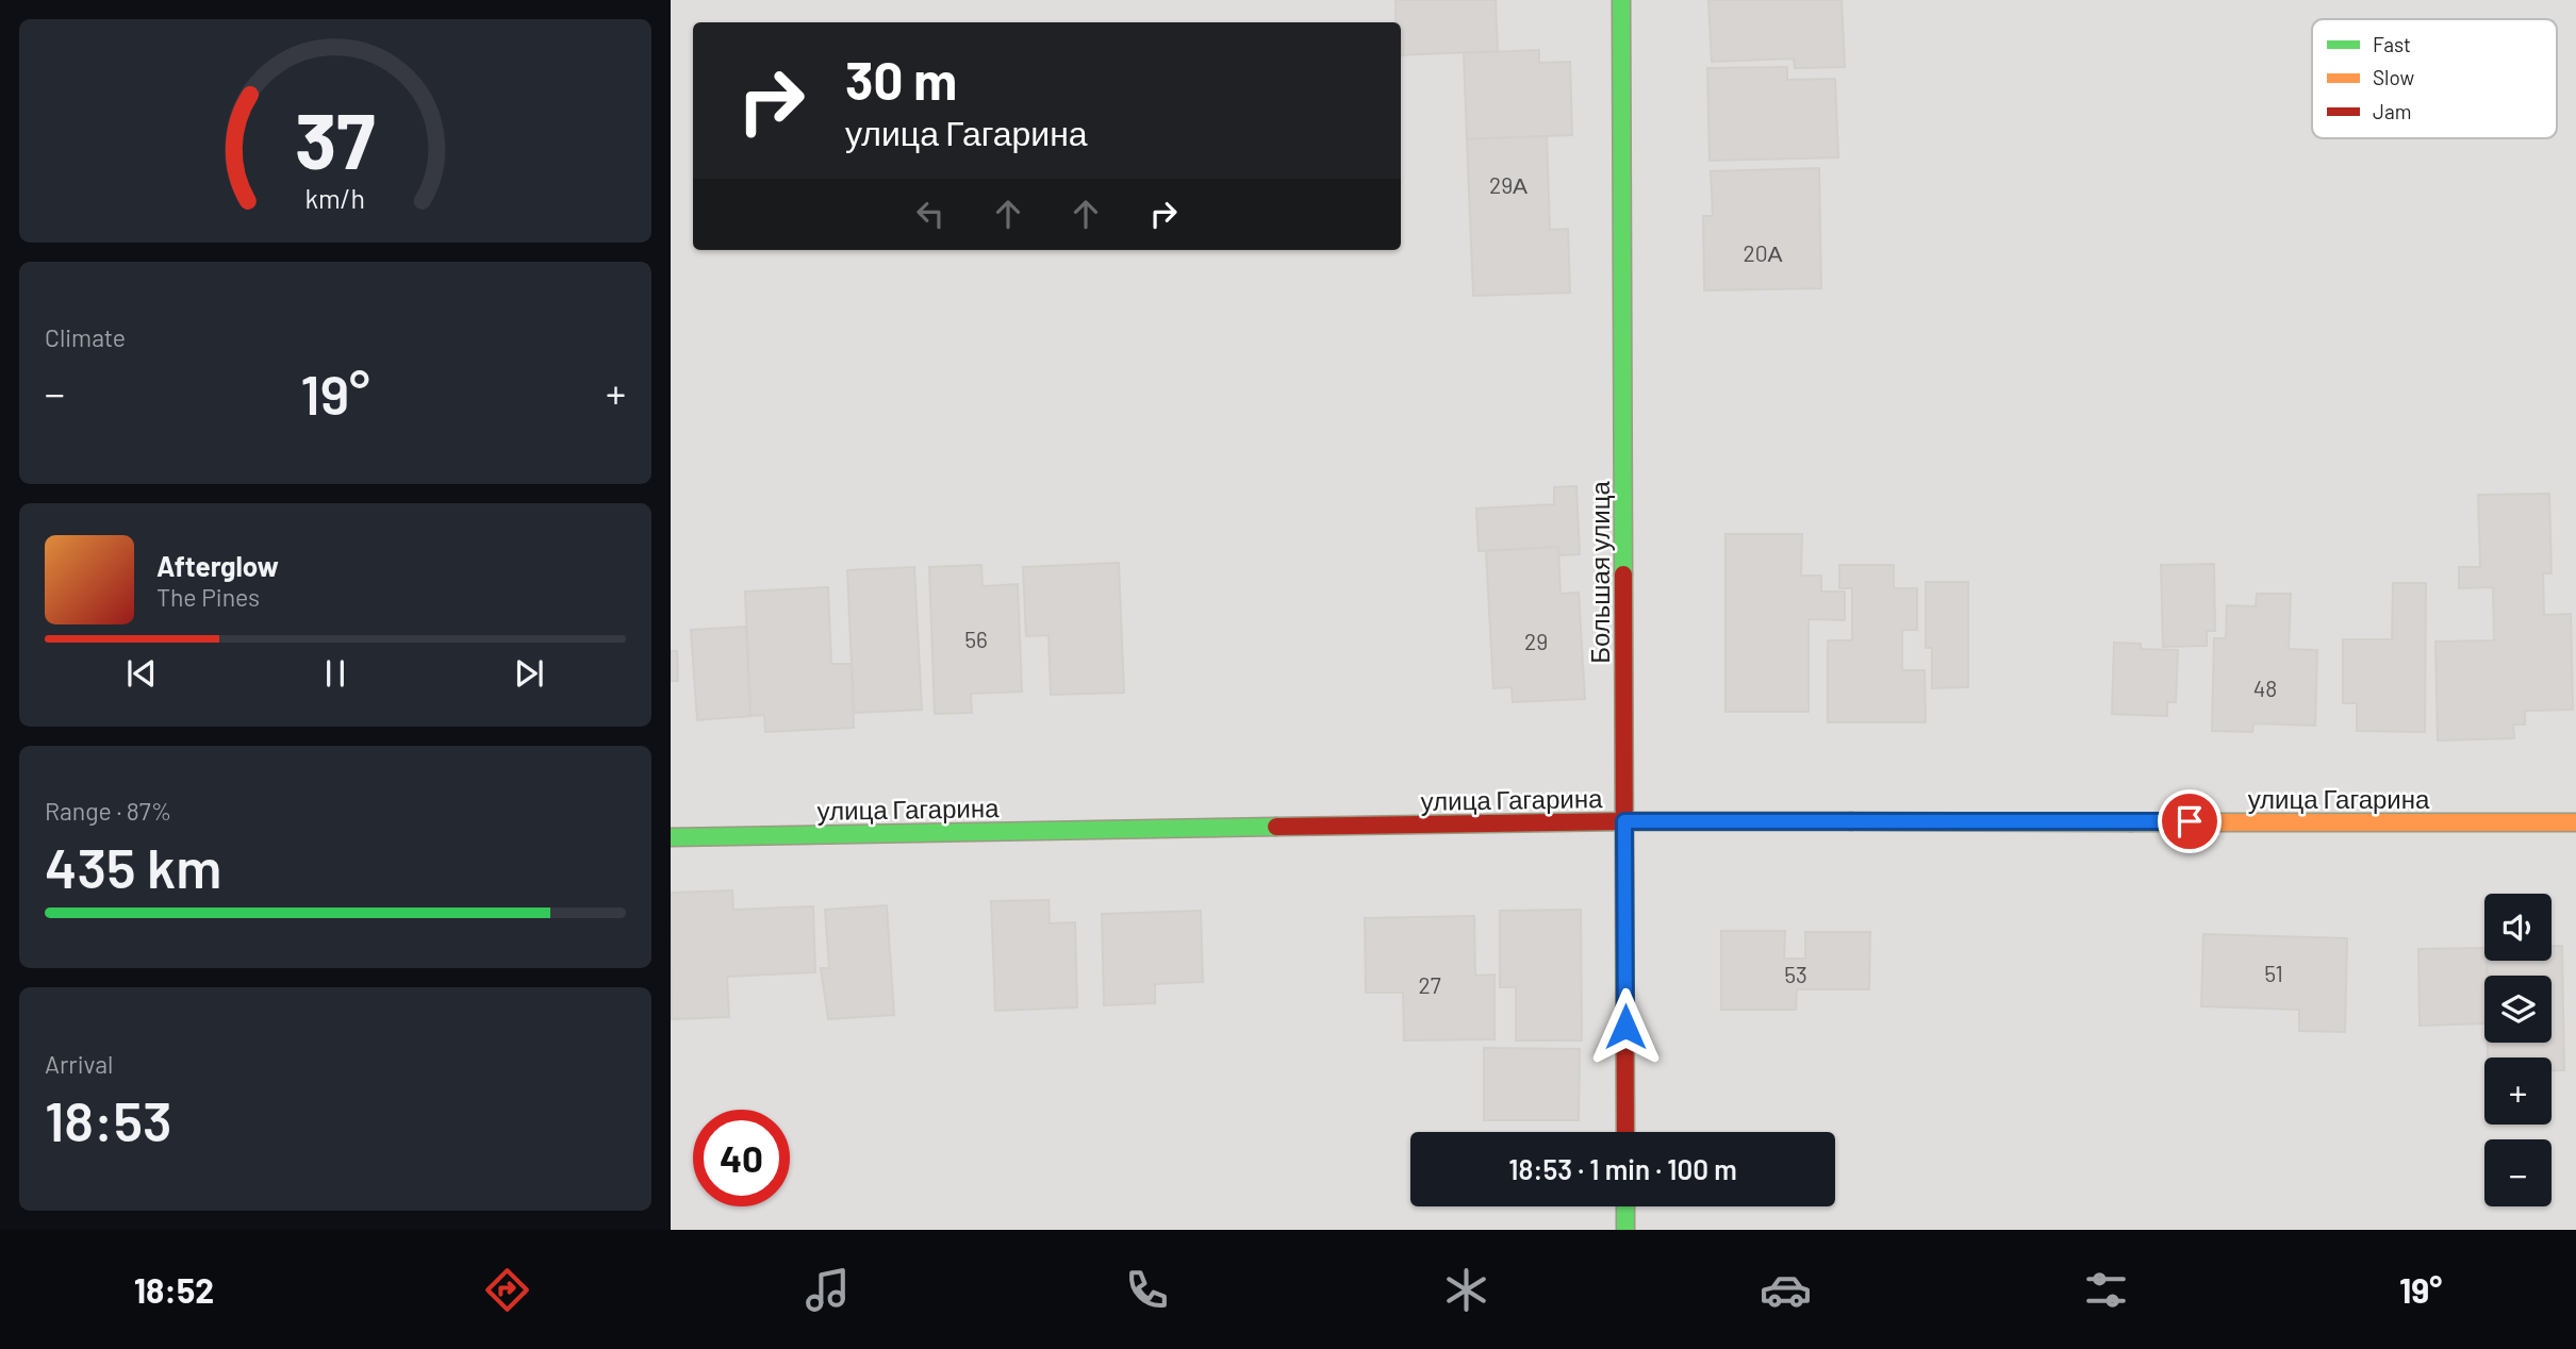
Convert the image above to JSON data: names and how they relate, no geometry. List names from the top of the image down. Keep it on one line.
{"streets":{"street":["Большая улица","улица Гагарина"]},"crossings":[["Большая улица","улица Гагарина"]],"house_numbers":["29А","20А","56","29","48","51","53","27"],"legend":["Fast","Slow","Jam"],"page":{"turn":["30 m","улица Гагарина"],"tile":["Climate",["Range · 87%","435 km"],["Arrival","18:53"]],"heat":["−","19°","+"],"song":["Afterglow","The Pines"],"map_buttons":["+","−"],"limit":"40","trip":"18:53 · 1 min · 100 m","tabs":["18:52","19°"],"gauge":["37","km/h"]}}
